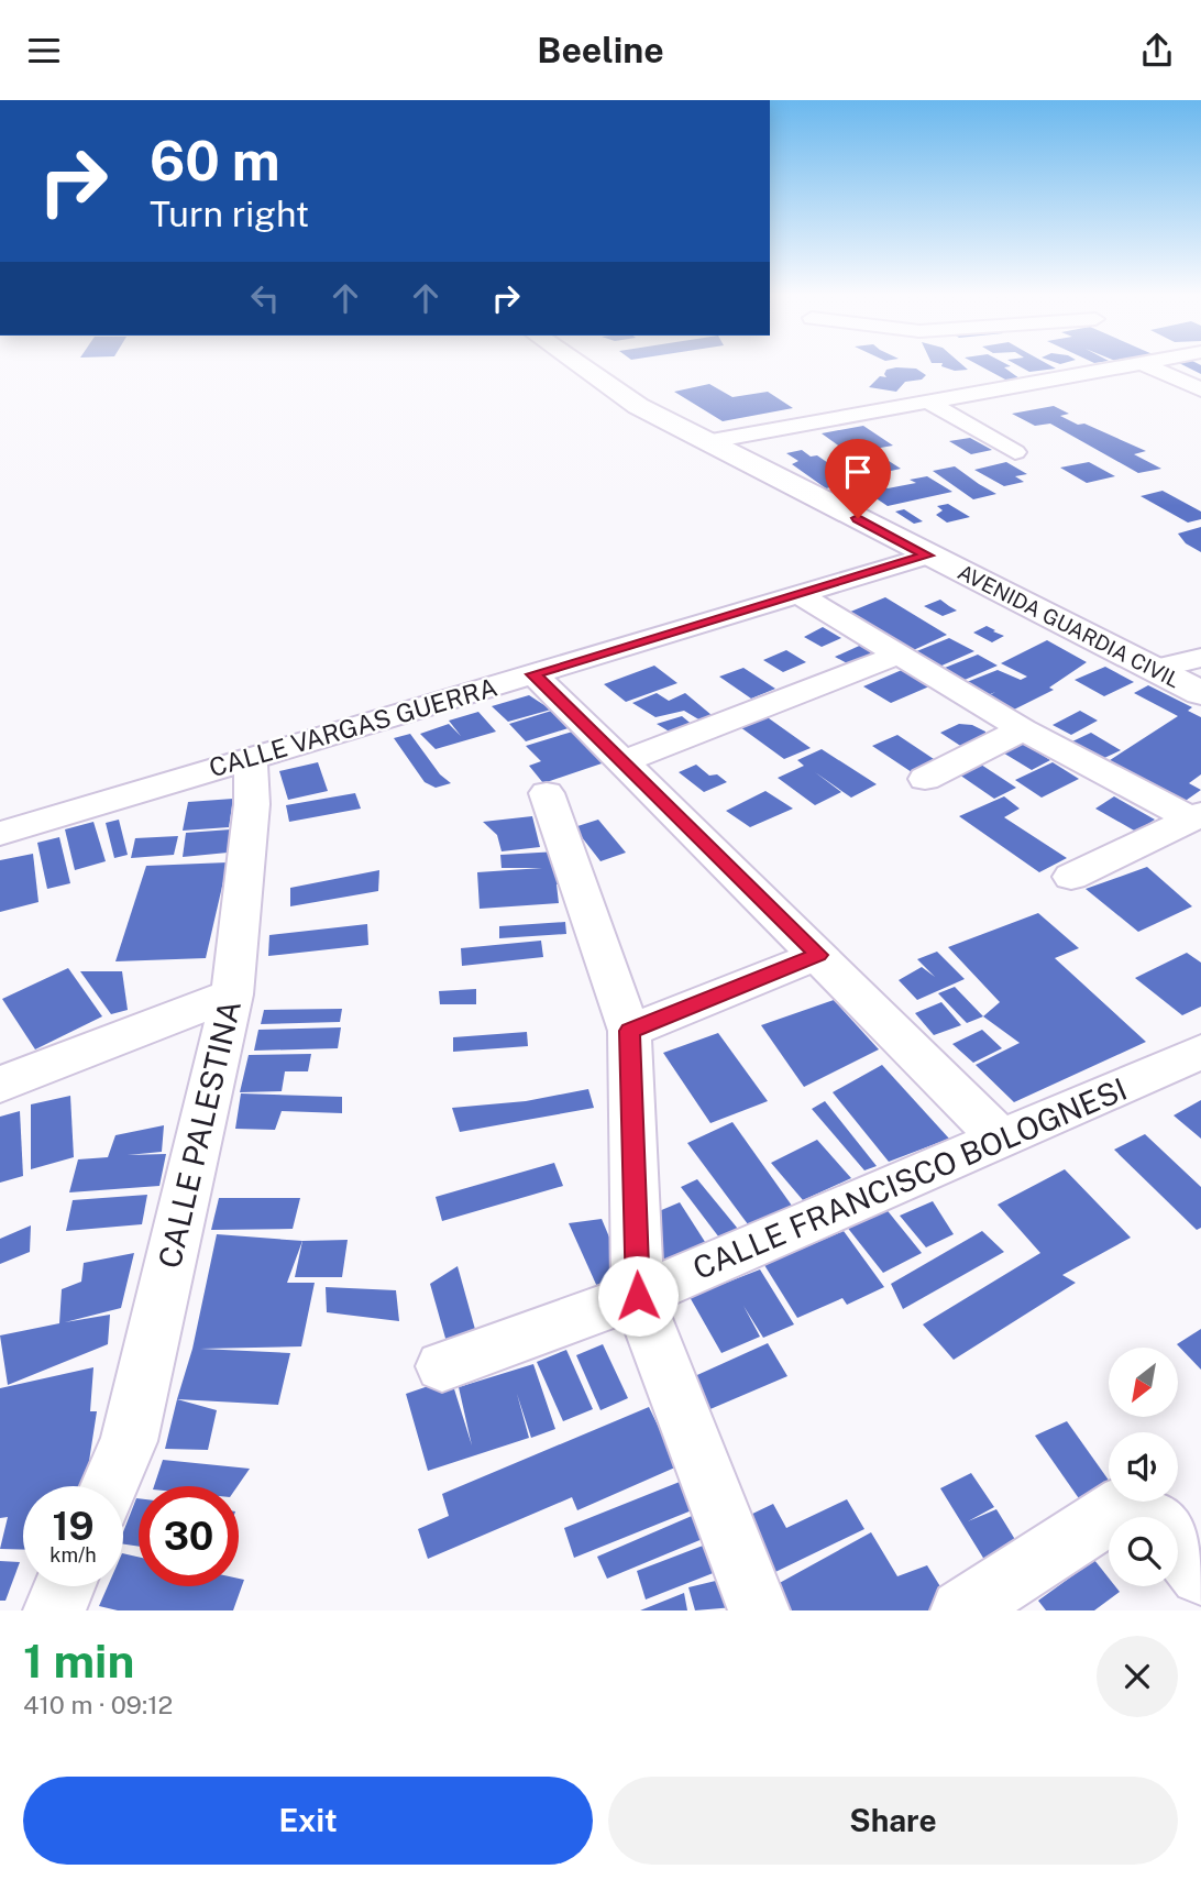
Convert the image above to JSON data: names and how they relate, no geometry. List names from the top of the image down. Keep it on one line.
{"streets":{"main road":["AVENIDA GUARDIA CIVIL"],"street":["CALLE VARGAS GUERRA","CALLE PALESTINA","CALLE FRANCISCO BOLOGNESI"]},"crossings":[["AVENIDA GUARDIA CIVIL","CALLE VARGAS GUERRA"],["CALLE VARGAS GUERRA","CALLE PALESTINA"]],"north":"bottom left","page":{"header":"Beeline","turn":["60 m","Turn right"],"speed":"19 km/h","limit":"30","heading":["1 min","410 m · 09:12"],"buttons":["Exit","Share"]}}
